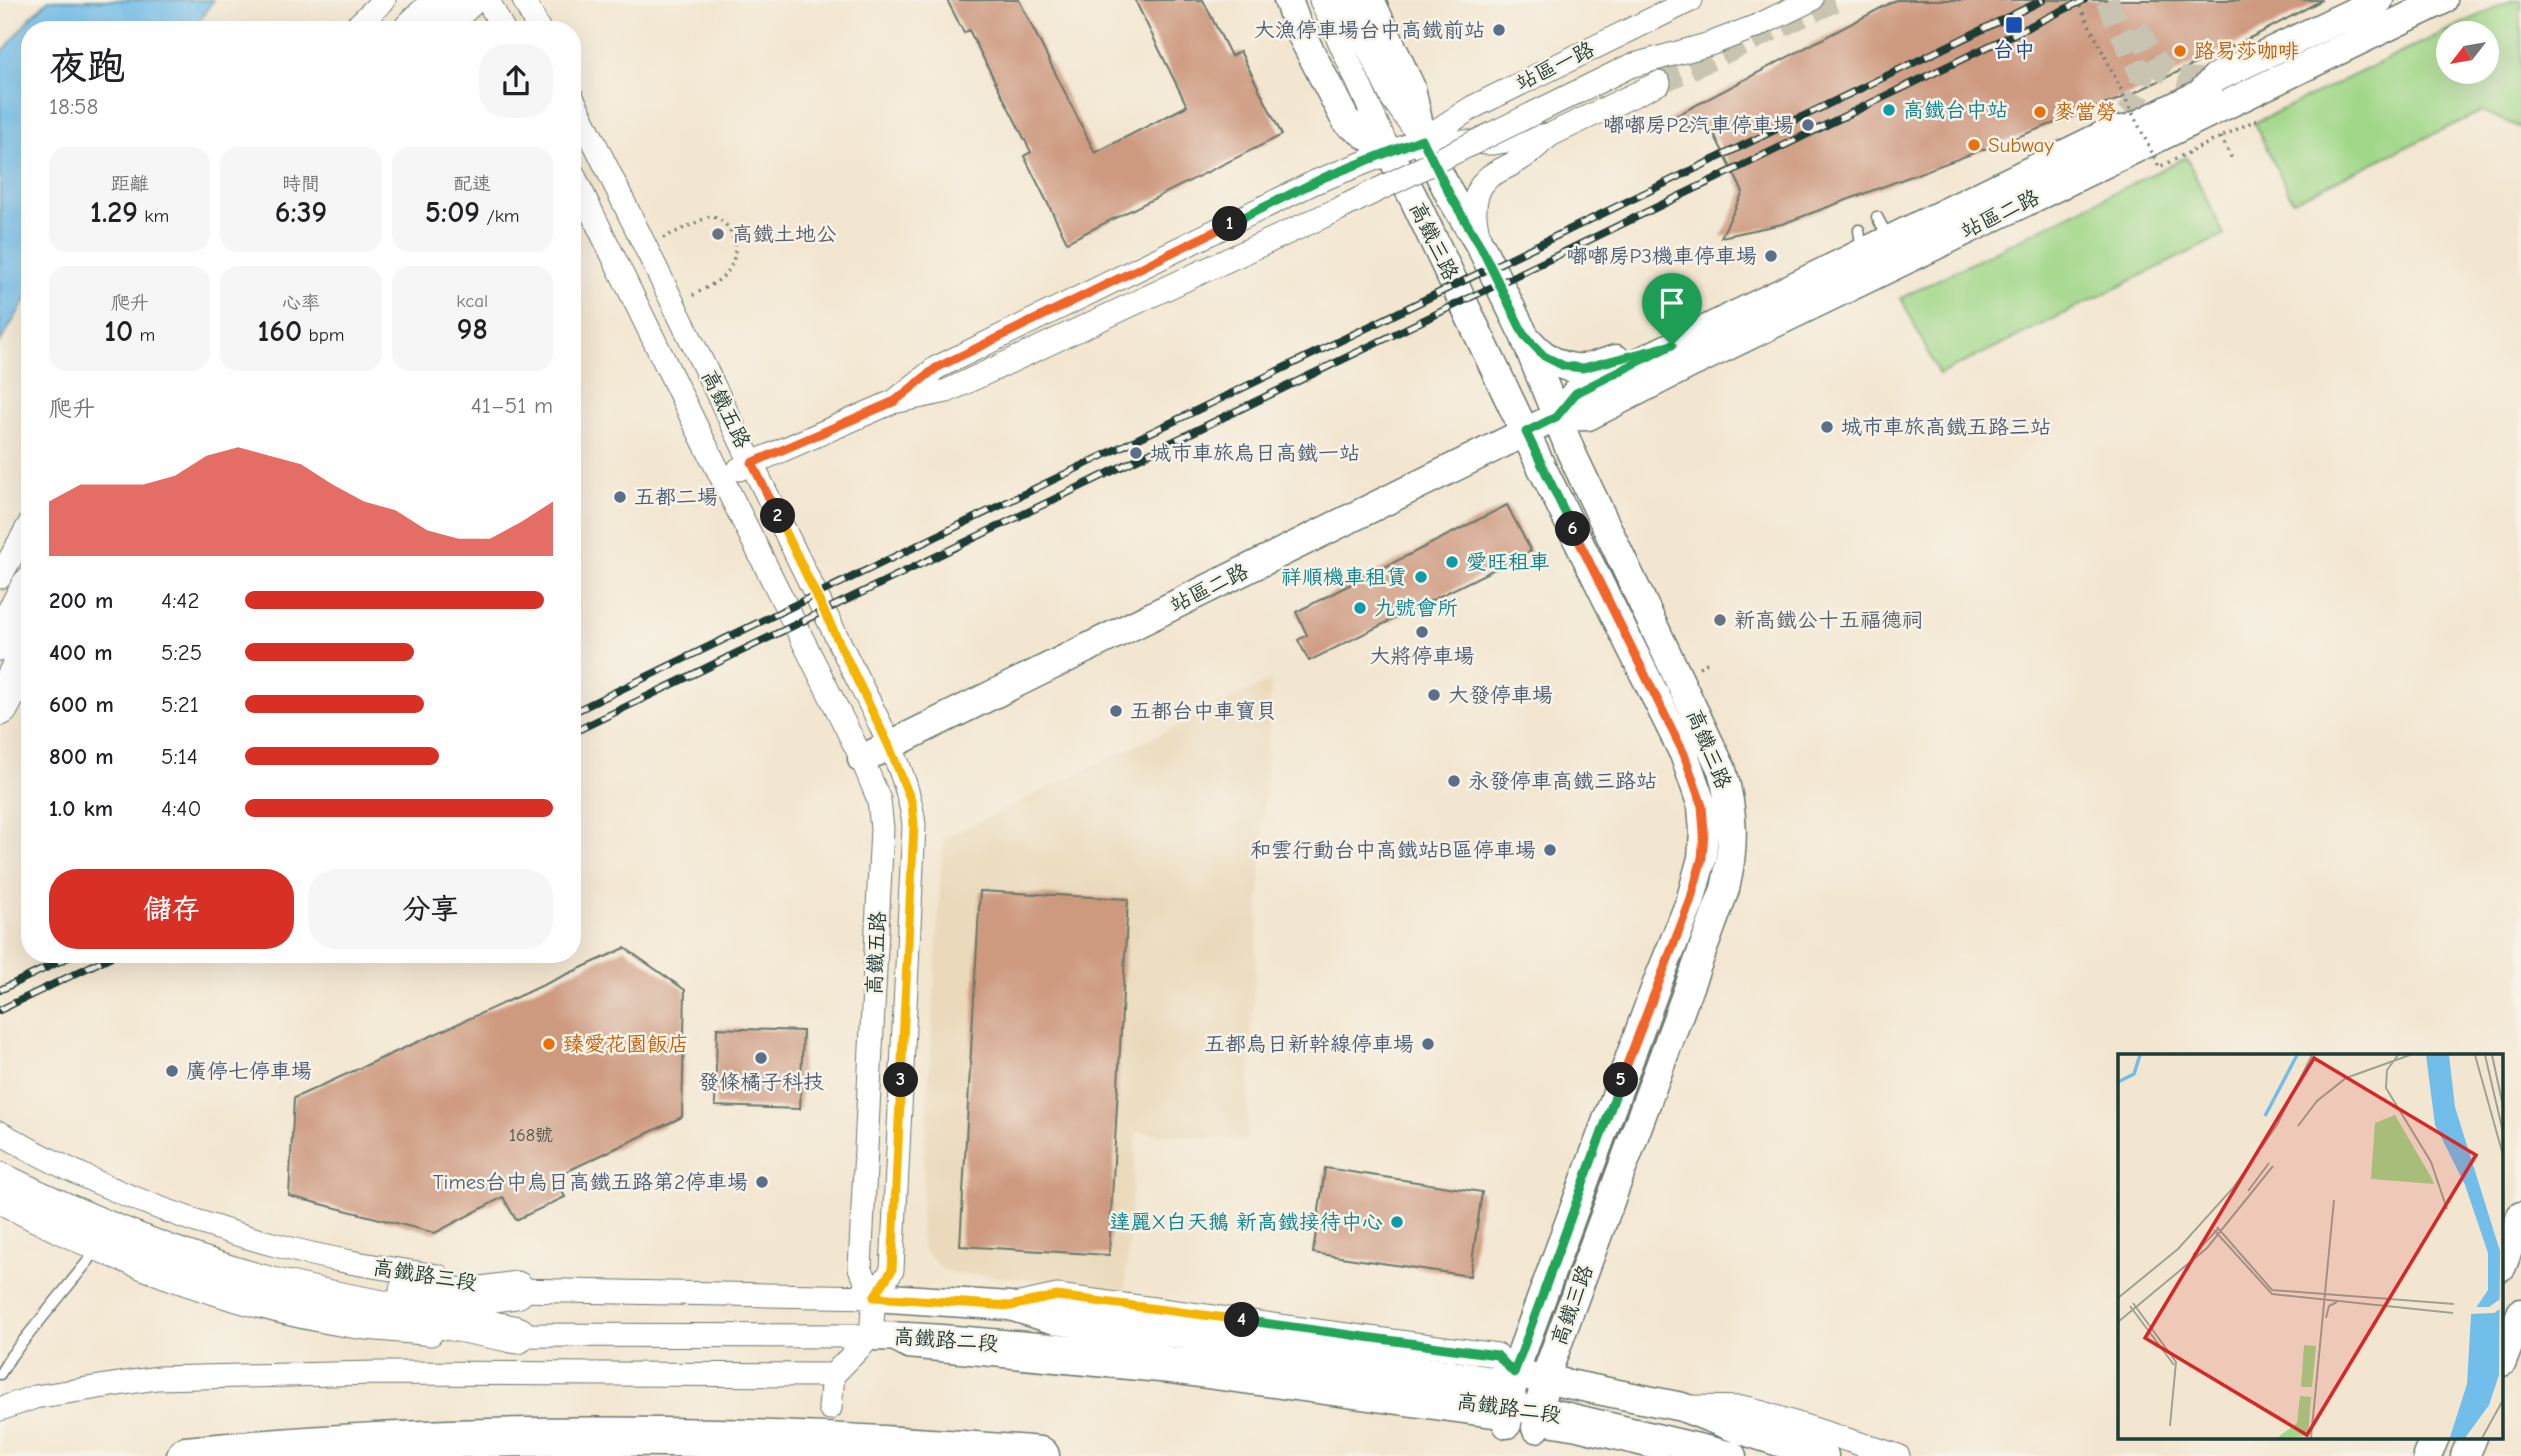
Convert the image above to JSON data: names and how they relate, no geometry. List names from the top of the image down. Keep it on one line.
{"streets":{"street":["站區一路","站區二路","高鐵三路","高鐵五路","高鐵路三段","高鐵路二段"]},"crossings":[["站區一路","高鐵三路"],["站區一路","高鐵五路"],["站區二路","高鐵三路"],["站區二路","高鐵五路"],["高鐵三路","高鐵路二段"],["高鐵五路","高鐵路三段"],["高鐵五路","高鐵路二段"],["高鐵路三段","高鐵路二段"]],"places":{"transit":["台中"],"other":["大漁停車場台中高鐵前站","路易莎咖啡","高鐵台中站","麥當勞","嘟嘟房P2汽車停車場","Subway","高鐵土地公","嘟嘟房P3機車停車場","城市車旅高鐵五路三站","城市車旅烏日高鐵一站","五都二場","愛旺租車","祥順機車租賃","九號會所","新高鐵公十五福德祠","大將停車場","大發停車場","五都台中車寶貝","永發停車高鐵三路站","和雲行動台中高鐵站B區停車場","臻愛花園飯店","五都烏日新幹線停車場","發條橘子科技","廣停七停車場","Times台中烏日高鐵五路第2停車場","達麗X白天鵝 新高鐵接待中心"]},"house_numbers":["168號"],"north":"bottom left","page":{"heading":["夜跑","18:58"],"stats":[["距離","1.29 km"],["時間","6:39"],["配速","5:09 /km"],["爬升","10 m"],["心率","160 bpm"],["kcal","98"]],"pins":["1","2","6","3","5","4"],"chart":["爬升","41–51 m"],"list":[{"name":"200 m","note":"4:42"},{"name":"400 m","note":"5:25"},{"name":"600 m","note":"5:21"},{"name":"800 m","note":"5:14"},{"name":"1.0 km","note":"4:40"}],"buttons":["儲存","分享"]}}
